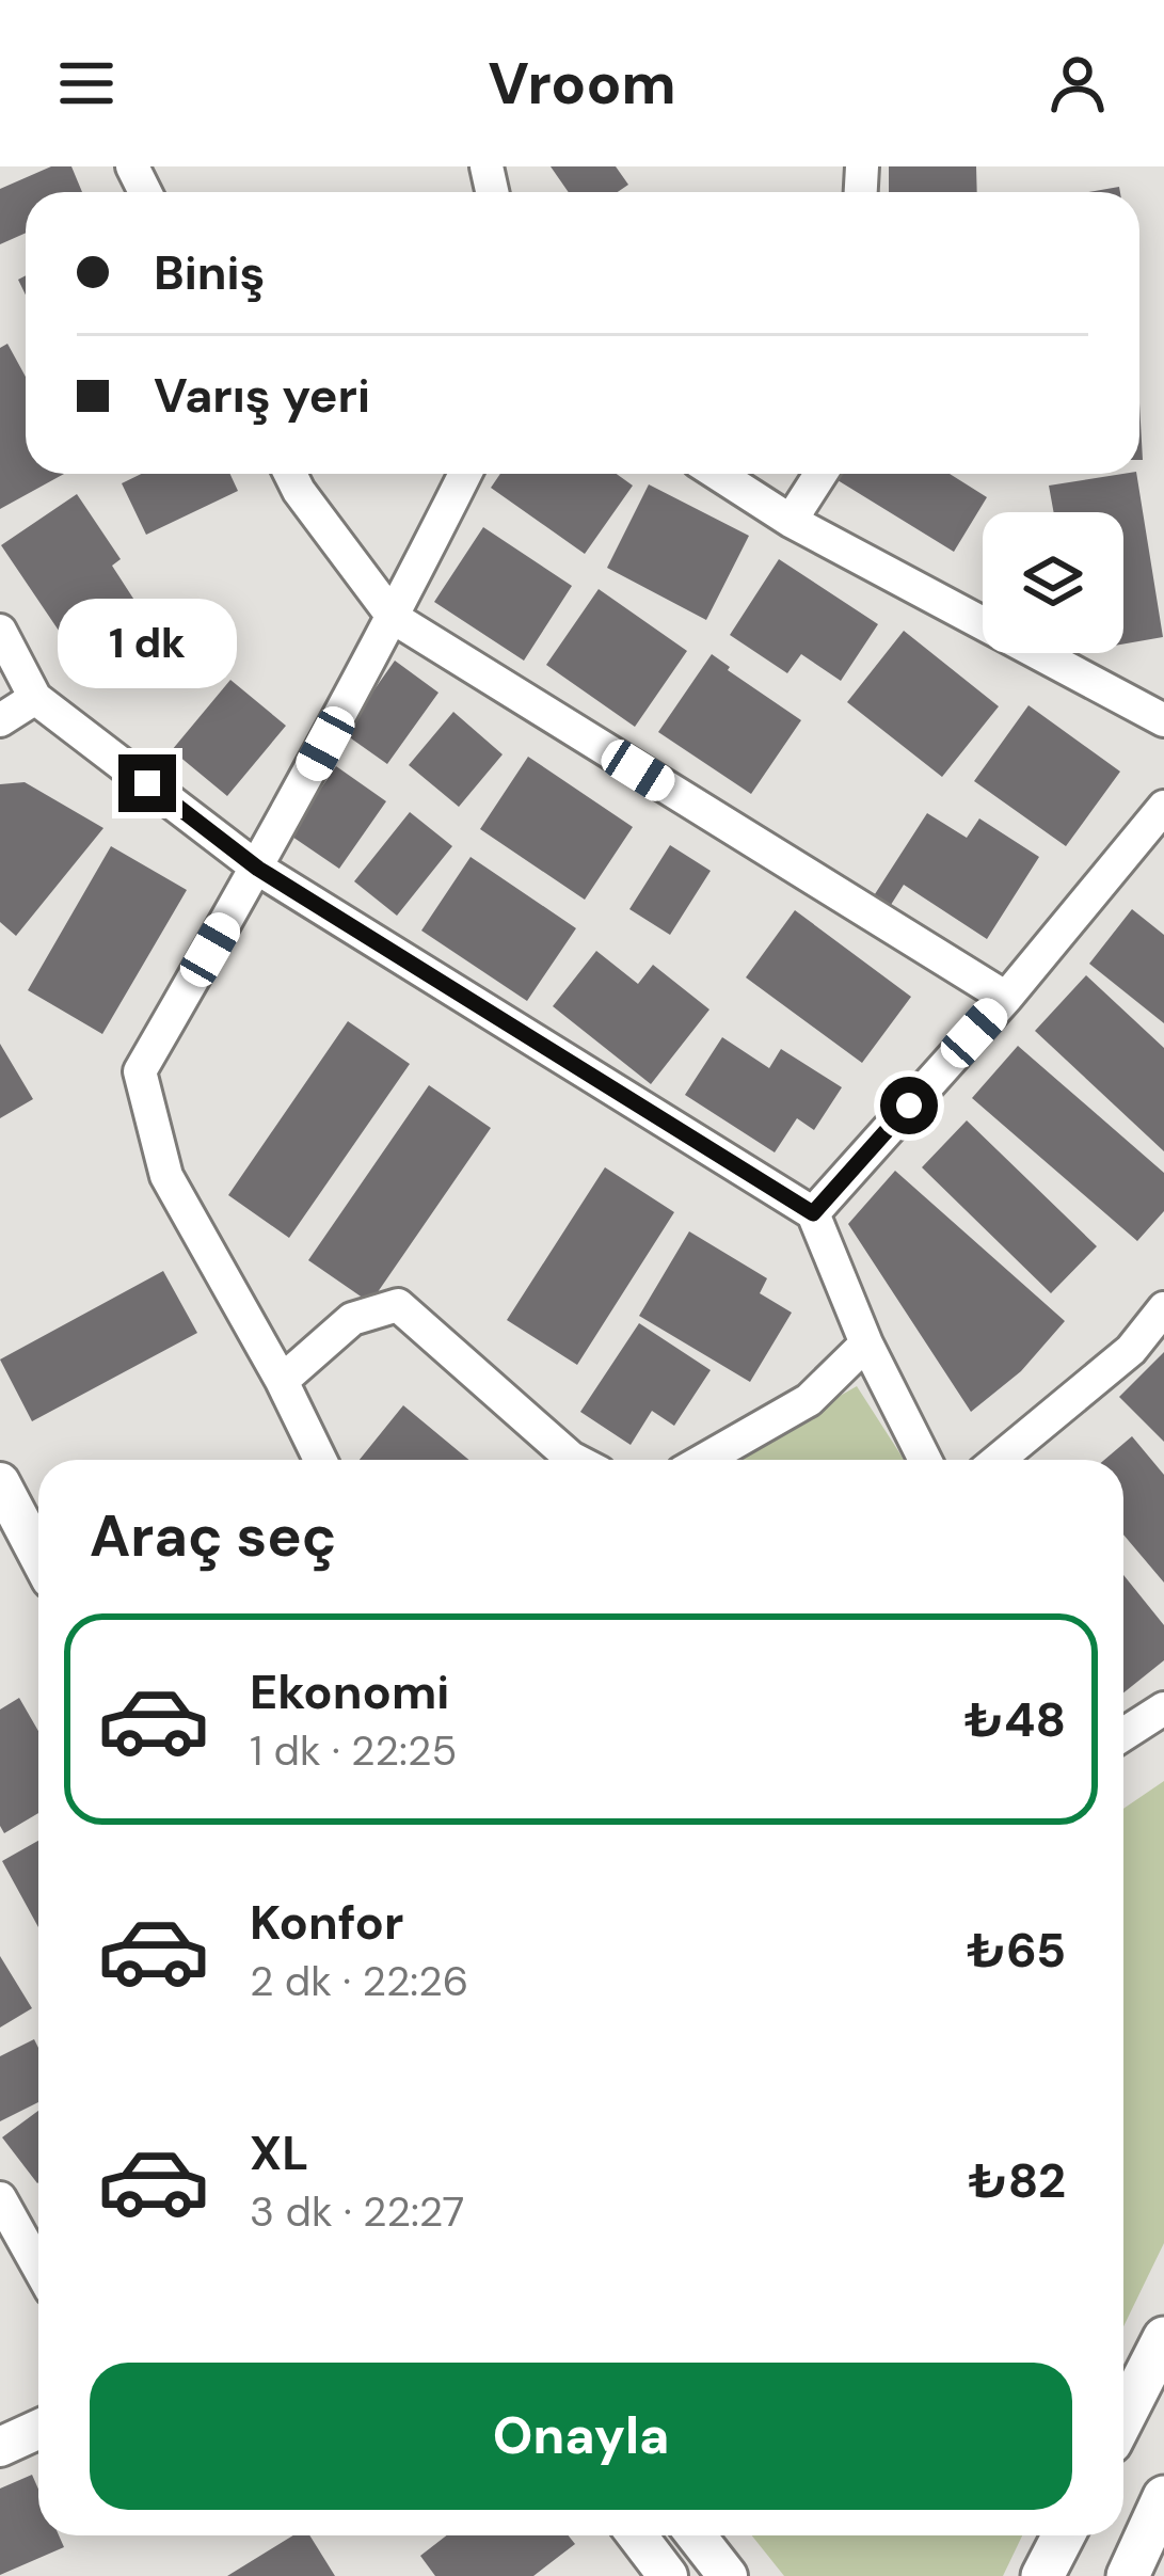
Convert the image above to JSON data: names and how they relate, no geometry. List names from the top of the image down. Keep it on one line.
{"page":{"header":"Vroom","banner":["Biniş","Varış yeri"],"bubble":"1 dk","heading":"Araç seç","list":[{"name":"Ekonomi","note":"1 dk · 22:25","value":"₺48"},{"name":"Konfor","note":"2 dk · 22:26","value":"₺65"},{"name":"XL","note":"3 dk · 22:27","value":"₺82"}],"buttons":"Onayla"}}
